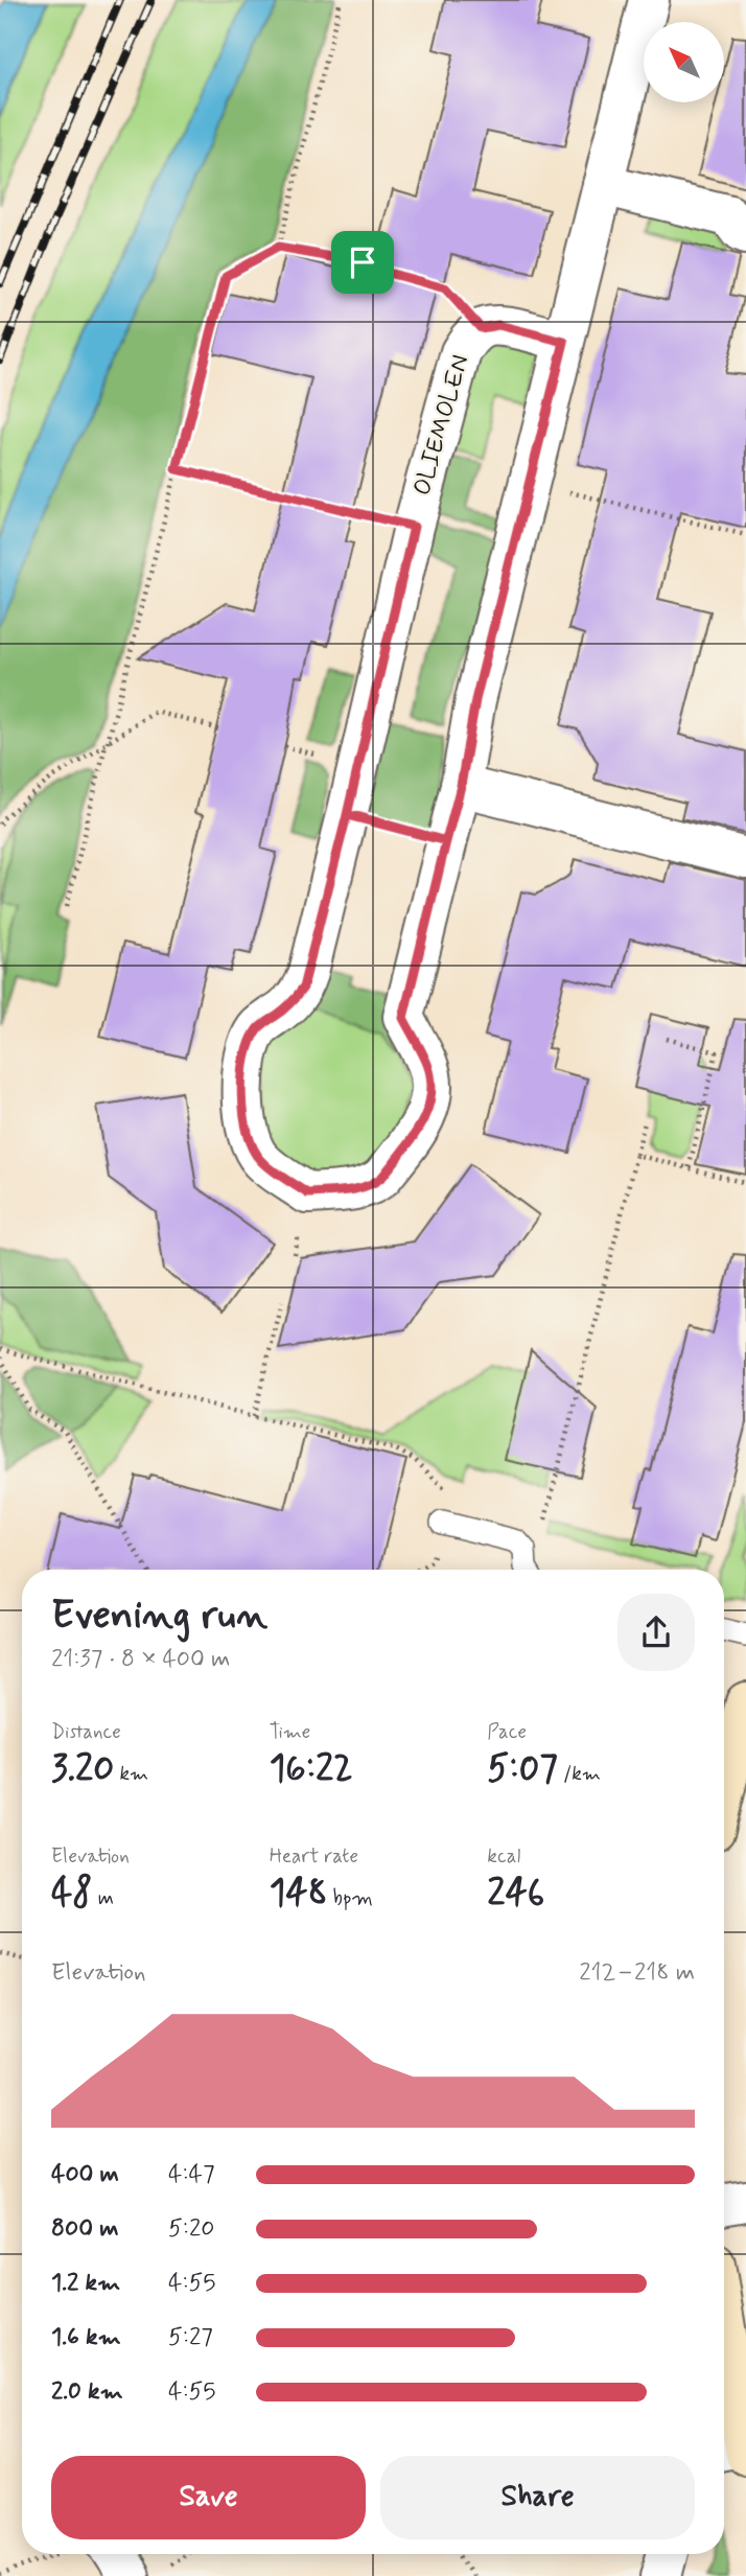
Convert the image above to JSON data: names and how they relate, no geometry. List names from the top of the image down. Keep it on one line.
{"streets":{"street":["OLIEMOLEN"]},"north":"top left","page":{"heading":["Evening run","21:37 · 8 × 400 m"],"stats":[["Distance","3.20 km"],["Time","16:22"],["Pace","5:07 /km"],["Elevation","48 m"],["Heart rate","148 bpm"],["kcal","246"]],"chart":["Elevation","212–218 m"],"list":[{"name":"400 m","note":"4:47"},{"name":"800 m","note":"5:20"},{"name":"1.2 km","note":"4:55"},{"name":"1.6 km","note":"5:27"},{"name":"2.0 km","note":"4:55"}],"buttons":["Save","Share"]}}
